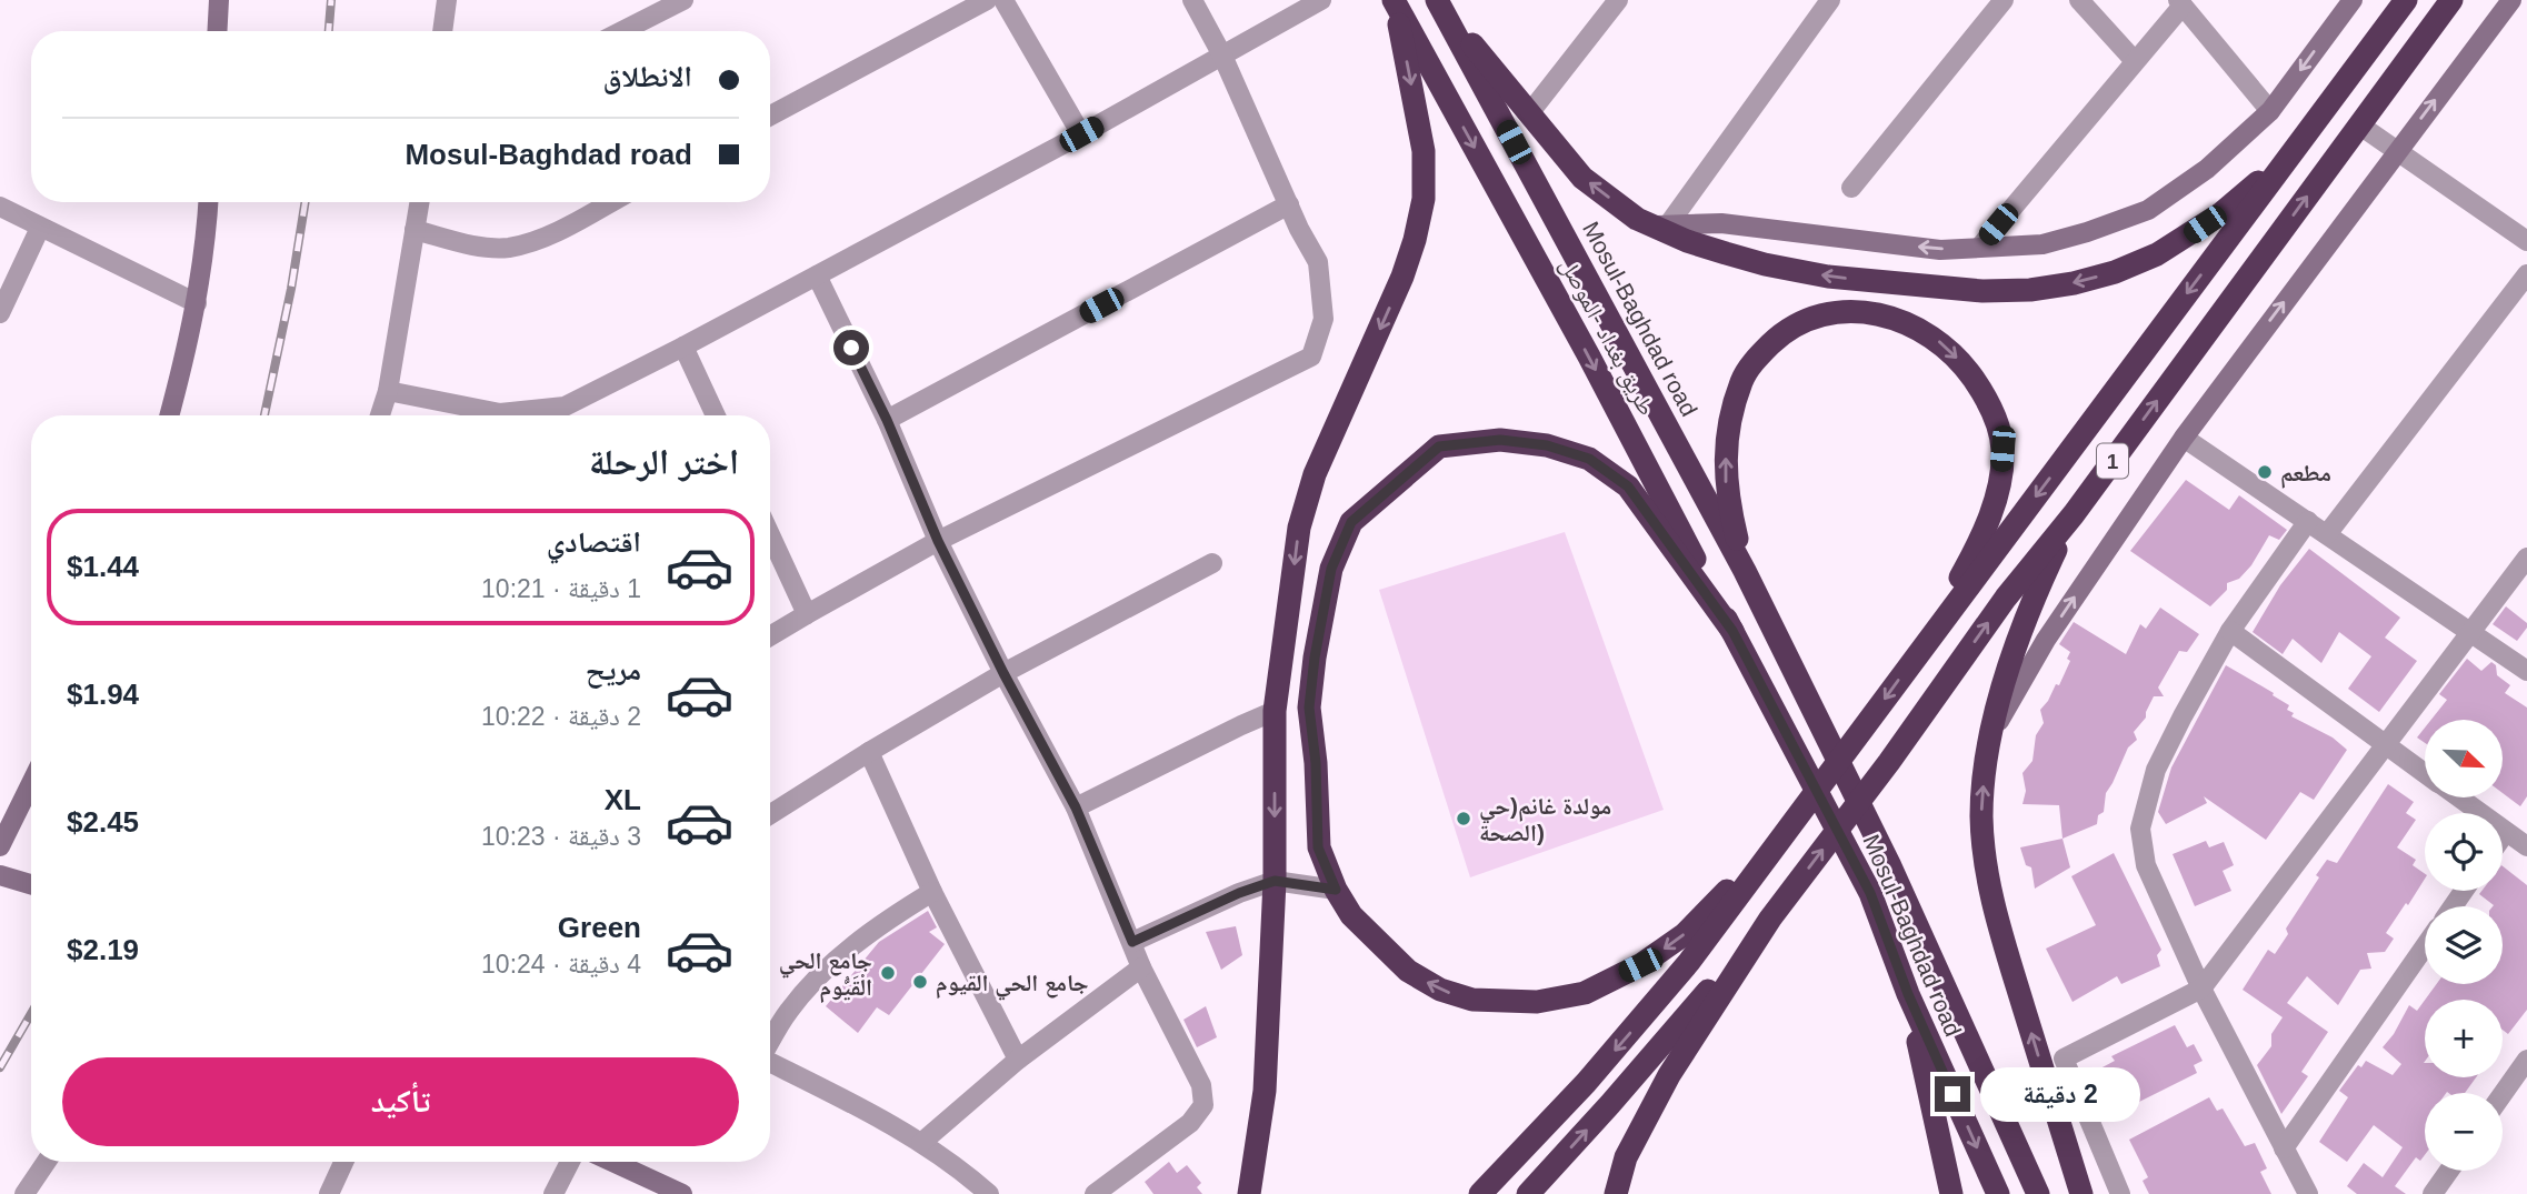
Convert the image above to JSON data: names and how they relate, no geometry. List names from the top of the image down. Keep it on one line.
{"streets":{"highway":["Mosul-Baghdad road","طريق بغداد -الموصل","1"]},"crossings":[["Mosul-Baghdad road","طريق بغداد -الموصل"]],"places":["مطعم","مولدة غانم(حي الصحة)","جامع الحي الْقَيُّوم","جامع الحي القيوم"],"north":"bottom right","page":{"banner":["الانطلاق","Mosul-Baghdad road"],"heading":"اختر الرحلة","list":[{"name":"اقتصادي","note":"1 دقيقة · 10:21","value":"$1.44"},{"name":"مريح","note":"2 دقيقة · 10:22","value":"$1.94"},{"name":"XL","note":"3 دقيقة · 10:23","value":"$2.45"},{"name":"Green","note":"4 دقيقة · 10:24","value":"$2.19"}],"map_buttons":["+","−"],"buttons":"تأكيد","bubble":"2 دقيقة"}}
